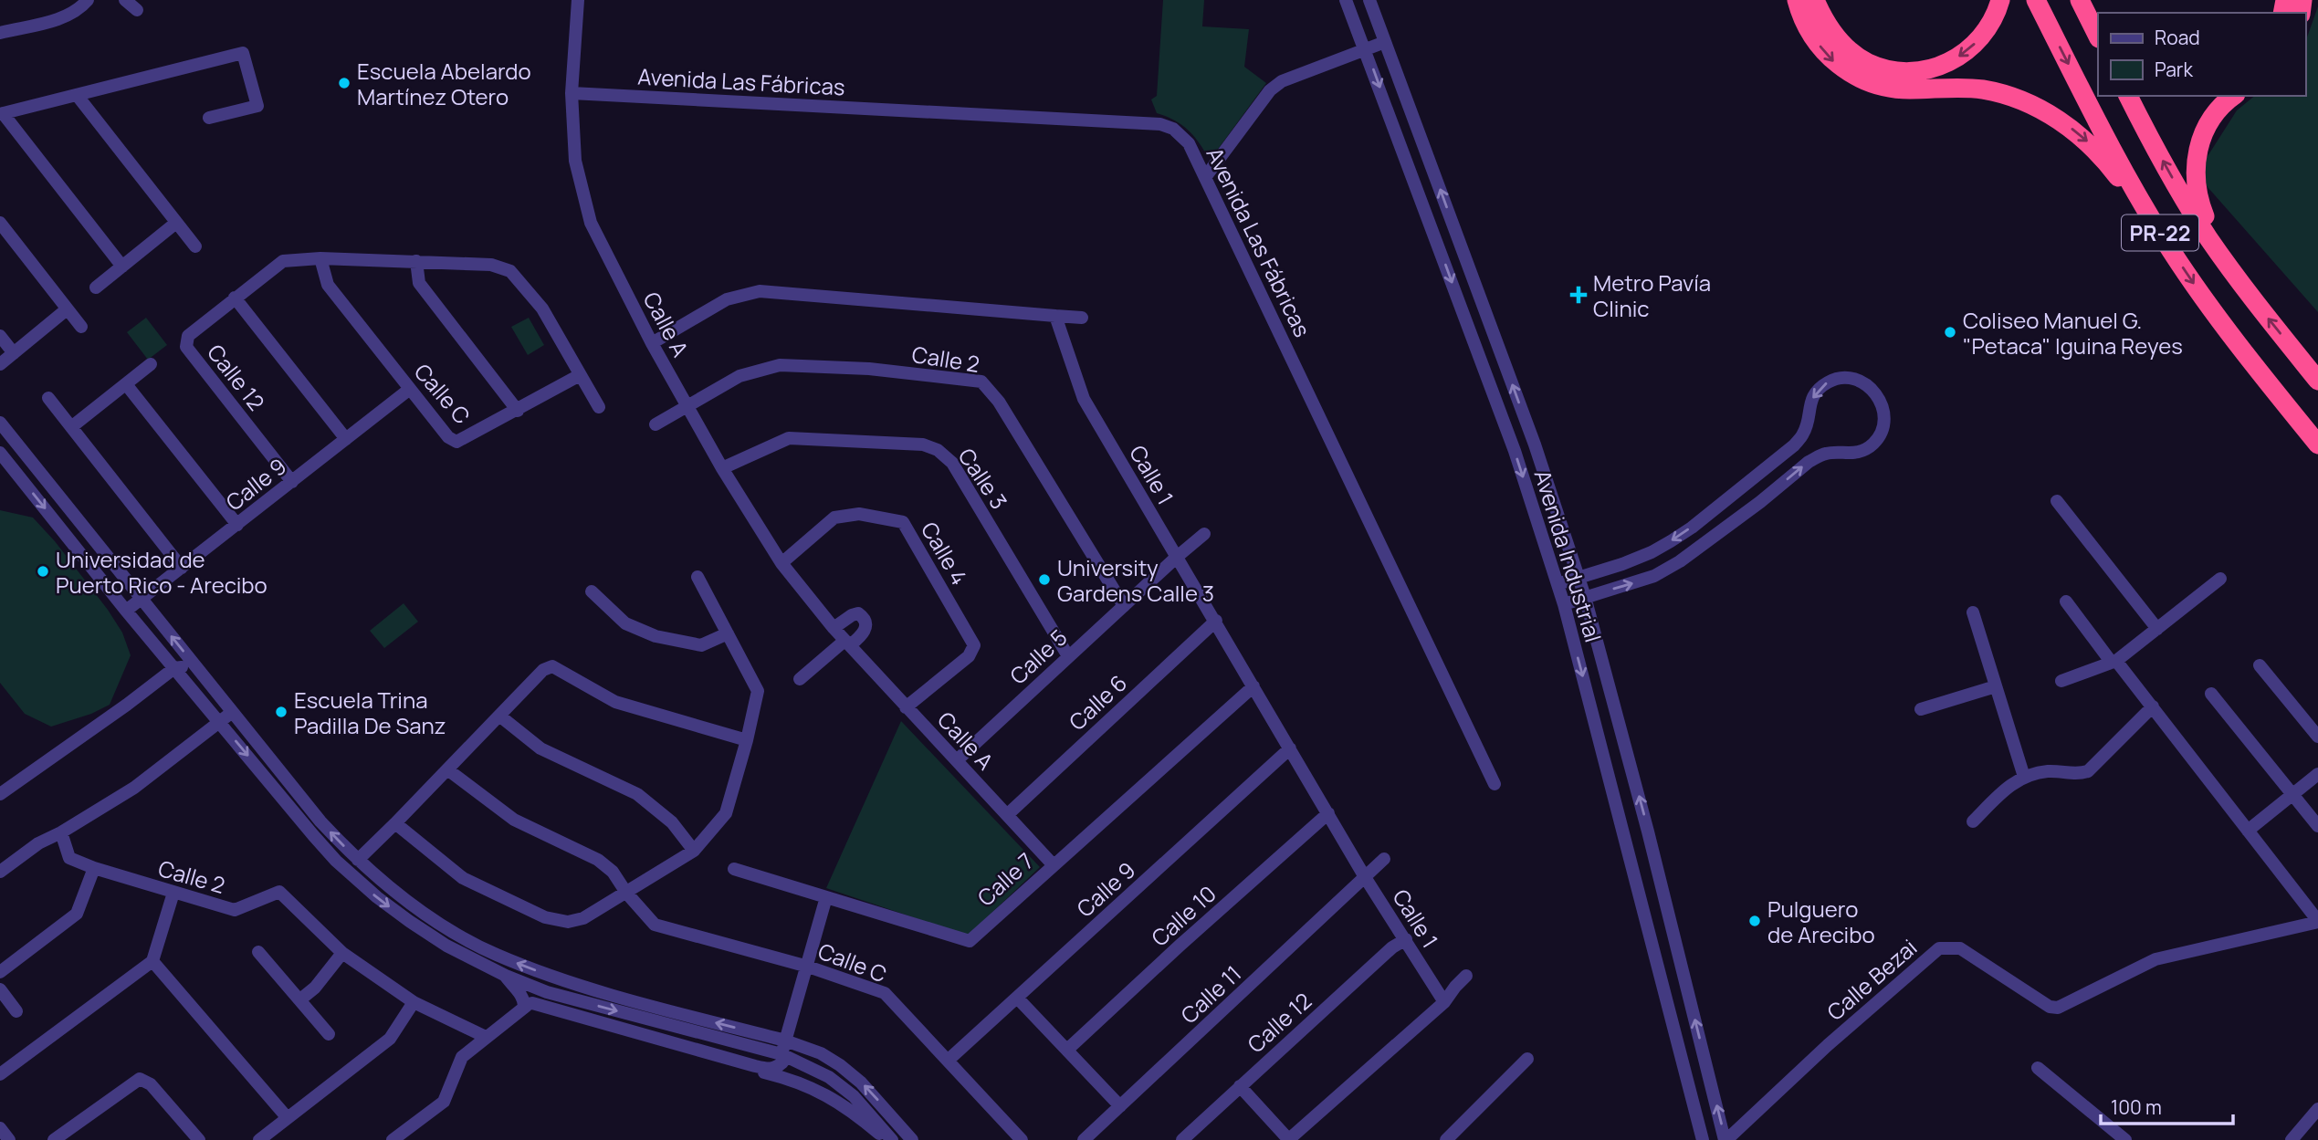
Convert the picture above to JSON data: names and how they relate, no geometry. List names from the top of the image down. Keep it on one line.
{"streets":{"highway":["PR-22"],"street":["Avenida Las Fábricas","Calle A","Calle 2","Calle 12","Calle C","Calle 1","Calle 3","Calle 9","Calle 4","Avenida Industrial","Calle 5","Calle 6","Calle 7","Calle 10","Calle Bezai","Calle 11"]},"crossings":[["Avenida Las Fábricas","Calle A"],["Calle A","Calle 2"],["Calle A","Calle 3"],["Calle A","Calle 4"],["Calle A","Calle 5"],["Calle A","Calle 6"],["Calle A","Calle 7"],["Calle 2","Calle 5"],["Calle 12","Calle C"],["Calle 12","Calle 1"],["Calle 12","Calle 9"],["Calle C","Calle 9"],["Calle 1","Calle 9"],["Calle 1","Calle 5"],["Calle 1","Calle 6"],["Calle 1","Calle 7"],["Calle 1","Calle 10"],["Calle 1","Calle 11"],["Calle 3","Calle 5"],["Avenida Industrial","Calle Bezai"]],"places":{"other":["Escuela Abelardo Martínez Otero","Coliseo Manuel G. \"Petaca\" Iguina Reyes","Universidad de Puerto Rico - Arecibo","University Gardens Calle 3","Escuela Trina Padilla De Sanz","Pulguero de Arecibo"],"health":["Metro Pavía Clinic"]},"legend":["Road","Park"],"scale_bar":"100 m"}
